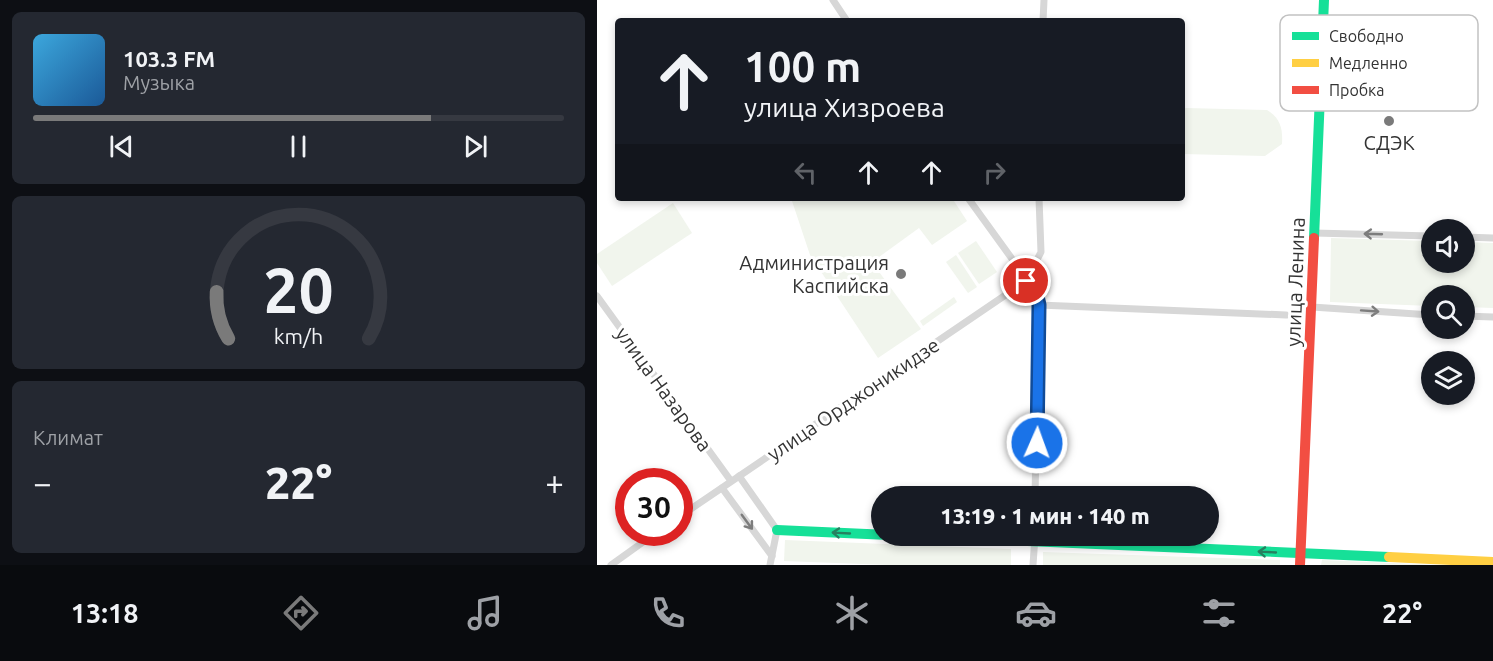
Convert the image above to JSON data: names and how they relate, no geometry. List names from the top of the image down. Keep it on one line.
{"streets":{"street":["улица Ленина","улица Назарова","улица Орджоникидзе"]},"crossings":[["улица Назарова","улица Орджоникидзе"]],"places":["СДЭК","Администрация Каспийска"],"legend":["Свободно","Медленно","Пробка"],"page":{"turn":["100 m","улица Хизроева"],"song":["103.3 FM","Музыка"],"tile":"Климат","heat":["−","22°","+"],"limit":"30","trip":"13:19 · 1 мин · 140 m","tabs":["13:18","22°"],"gauge":["20","km/h"]}}
